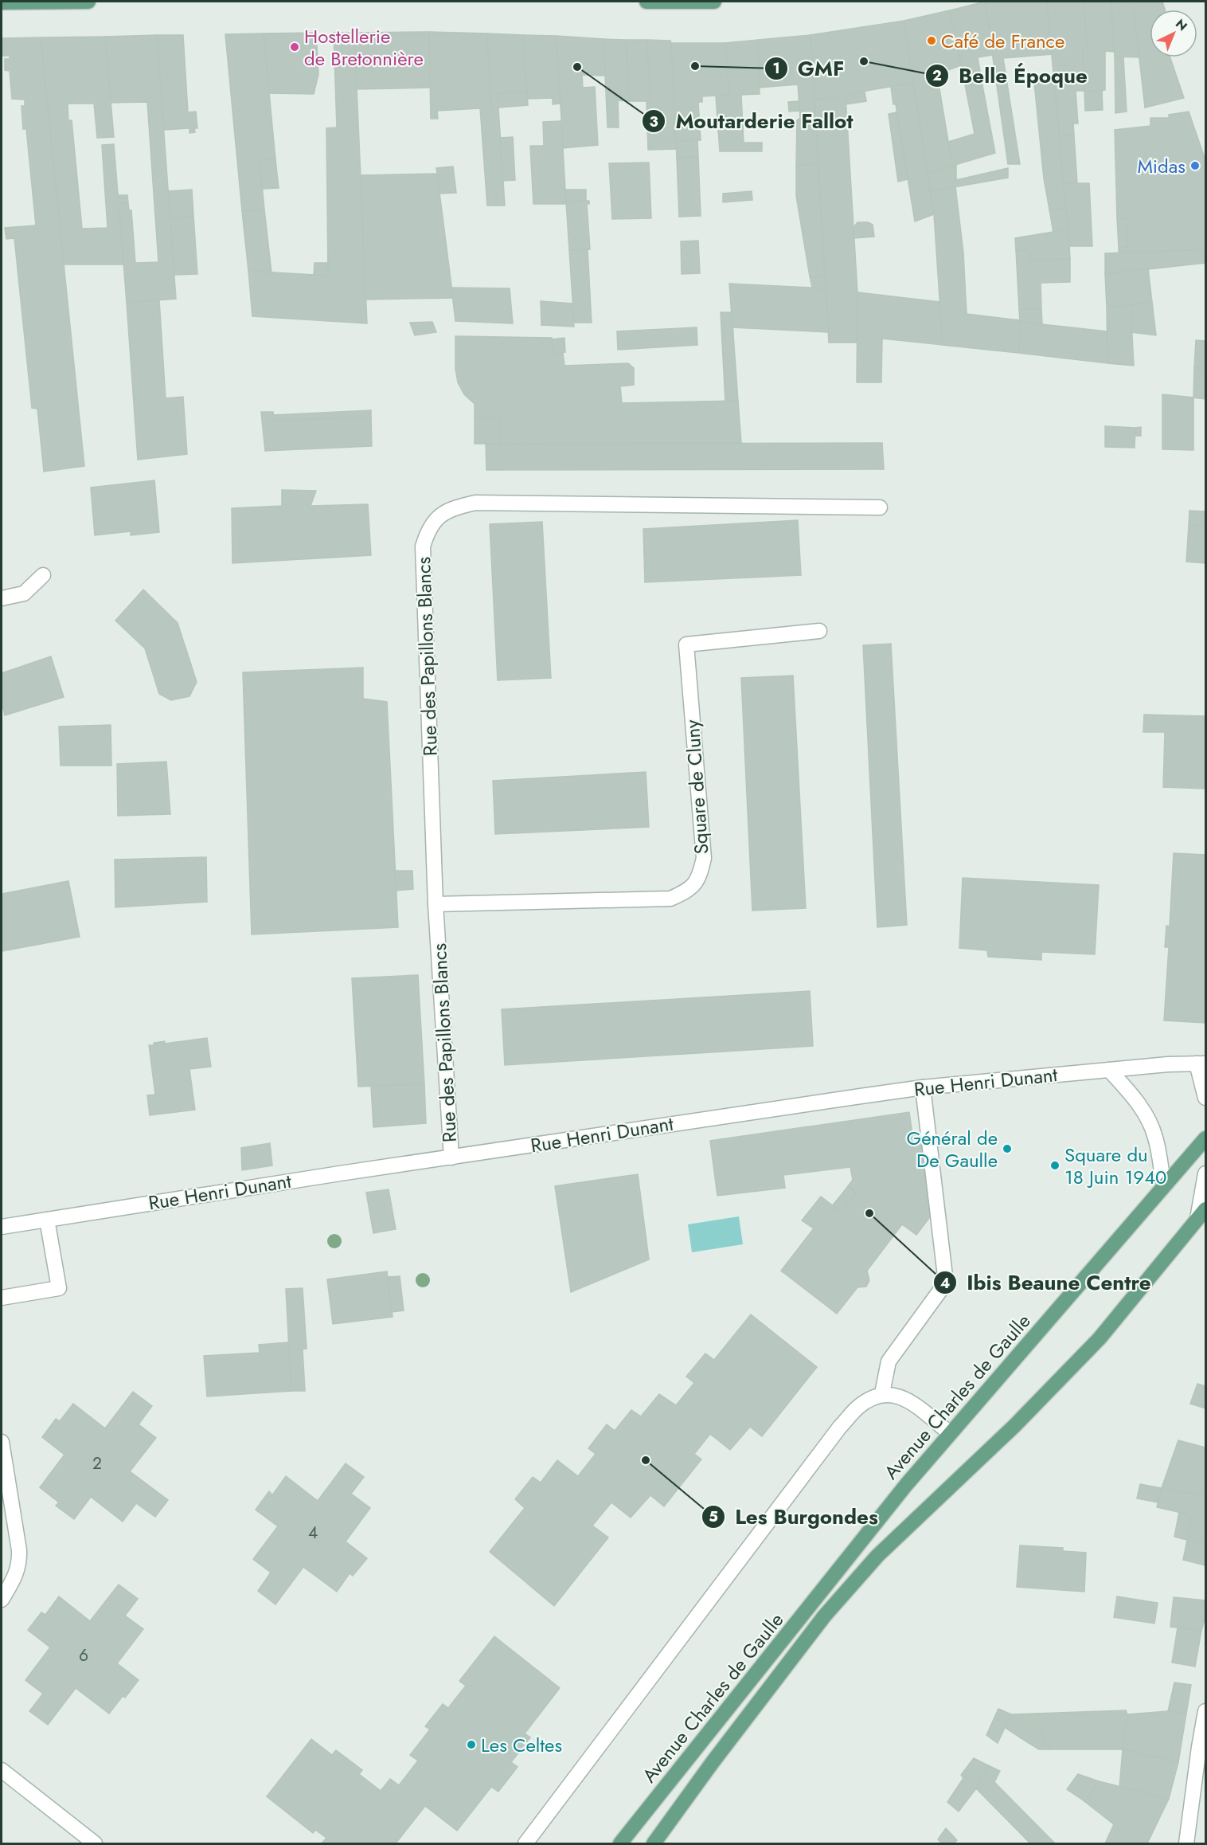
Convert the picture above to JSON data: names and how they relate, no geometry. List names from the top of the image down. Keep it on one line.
{"streets":{"main road":["Avenue Charles de Gaulle"],"street":["Rue des Papillons Blancs","Square de Cluny","Rue Henri Dunant"]},"crossings":[["Rue des Papillons Blancs","Square de Cluny"],["Rue des Papillons Blancs","Rue Henri Dunant"]],"places":["Café de France","Hostellerie de Bretonnière","Belle Époque","GMF","Moutarderie Fallot","Midas","Général de De Gaulle","Square du 18 Juin 1940","Ibis Beaune Centre","Les Burgondes","Les Celtes"],"house_numbers":["2","4","6"],"north":"top right"}
